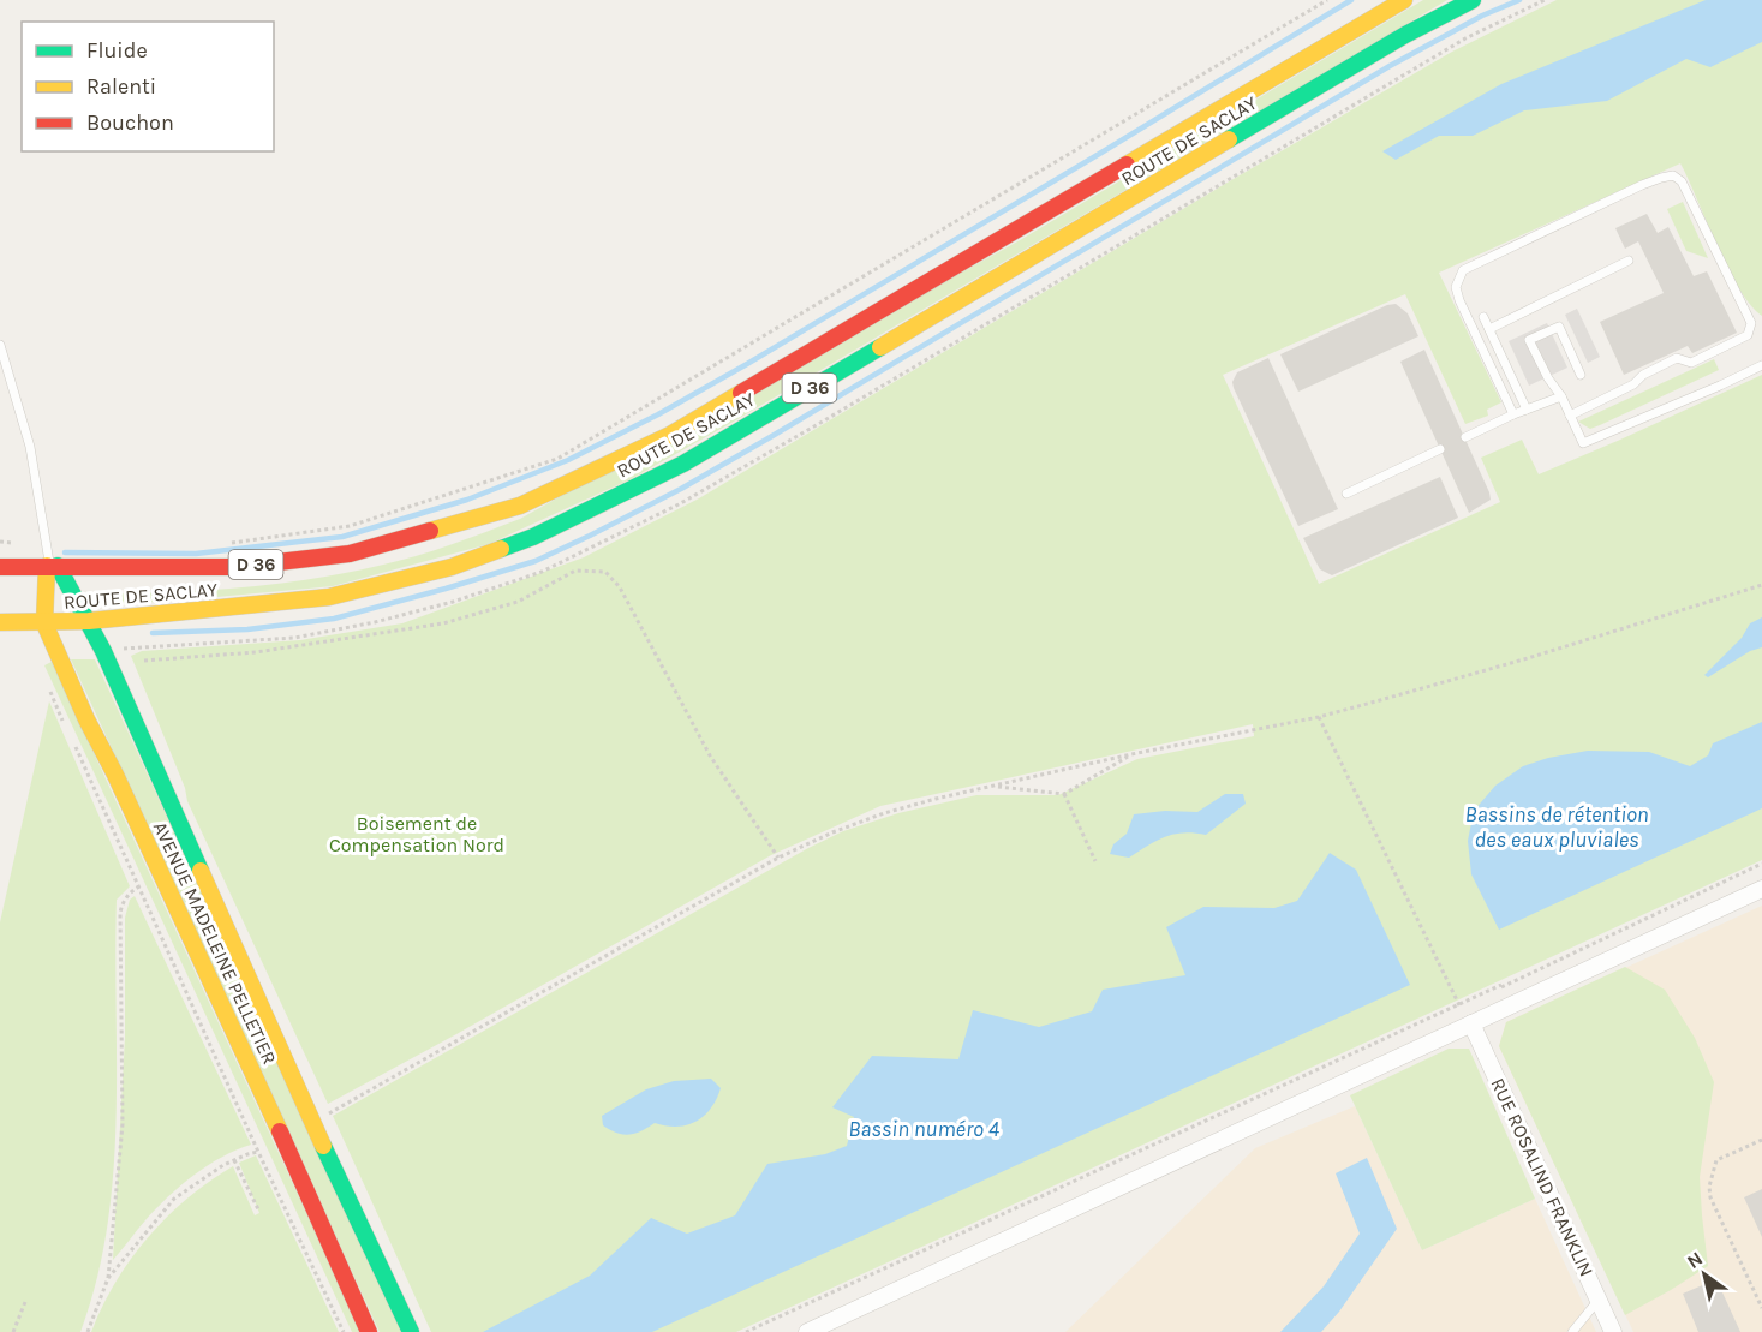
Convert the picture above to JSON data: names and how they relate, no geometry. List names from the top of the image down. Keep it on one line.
{"streets":{"main road":["ROUTE DE SACLAY","D 36","AVENUE MADELEINE PELLETIER"],"street":["RUE ROSALIND FRANKLIN"]},"crossings":[["ROUTE DE SACLAY","AVENUE MADELEINE PELLETIER"]],"water":["Bassins de rétention des eaux pluviales","Bassin numéro 4"],"parks":["Boisement de Compensation Nord"],"legend":["Fluide","Ralenti","Bouchon"],"north":"top left"}
